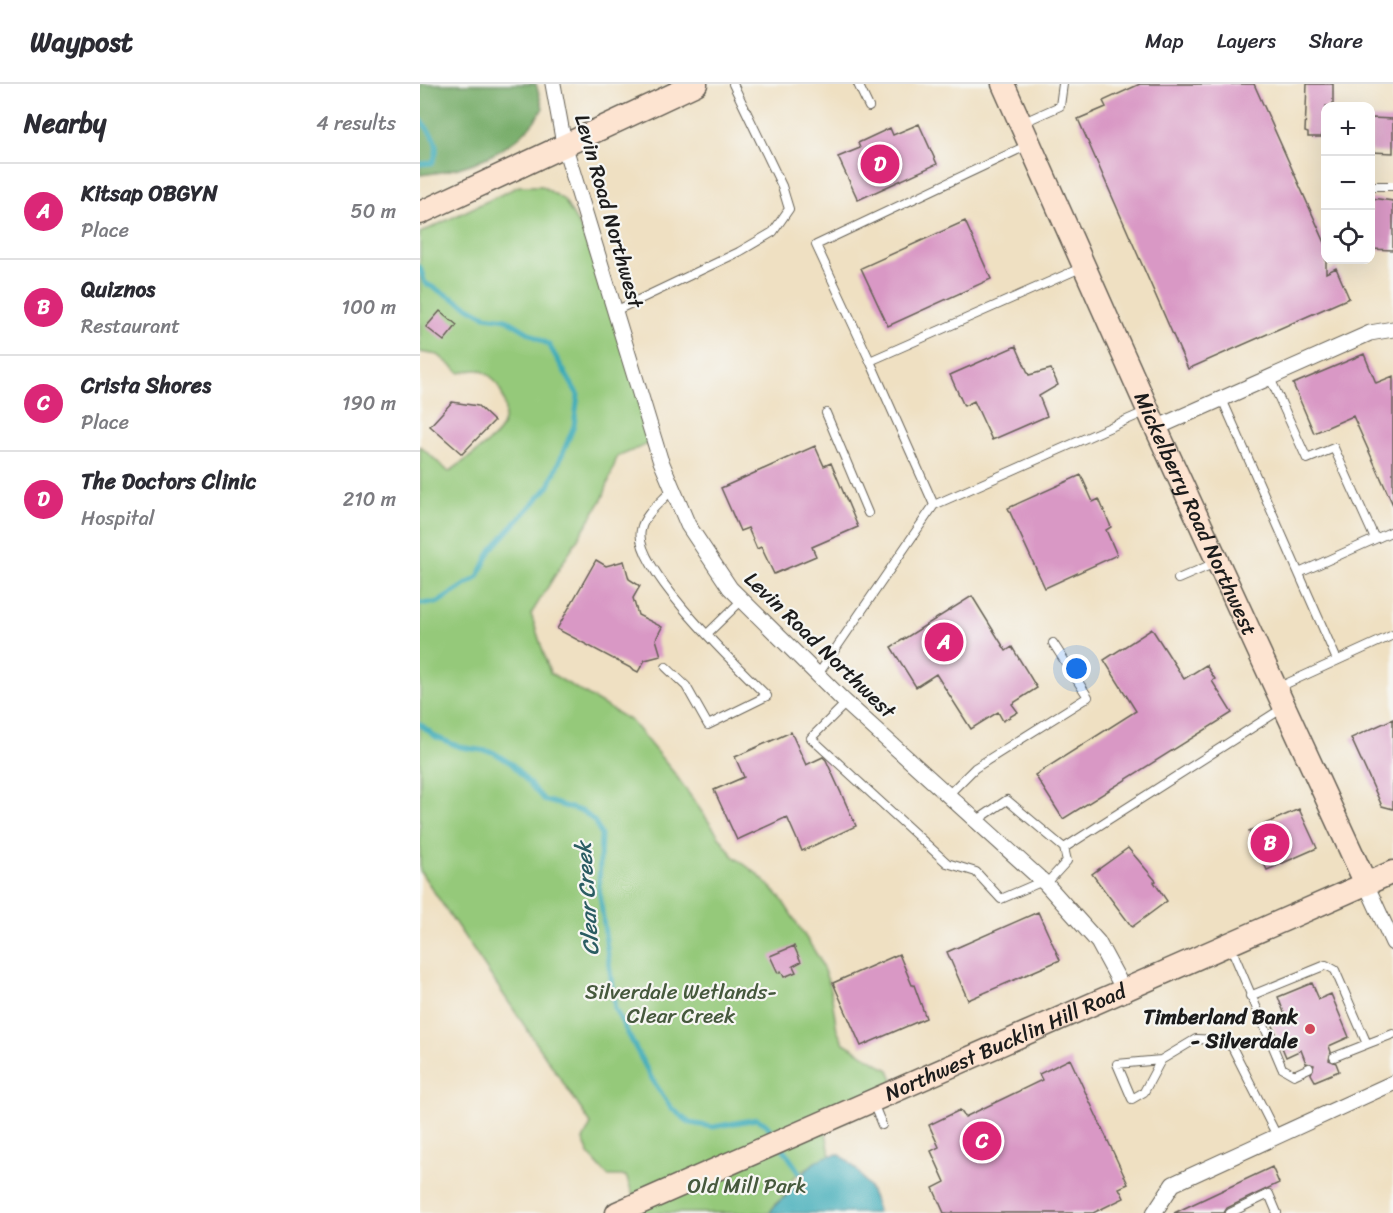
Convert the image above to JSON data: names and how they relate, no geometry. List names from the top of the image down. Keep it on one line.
{"streets":{"main road":["Mickelberry Road Northwest","Northwest Bucklin Hill Road"],"street":["Levin Road Northwest"]},"crossings":[["Levin Road Northwest","Northwest Bucklin Hill Road"],["Mickelberry Road Northwest","Northwest Bucklin Hill Road"]],"water":["Clear Creek"],"parks":["Silverdale Wetlands- Clear Creek","Old Mill Park"],"places":["Timberland Bank - Silverdale"],"page":{"header":"Waypost","nav":["Map","Layers","Share"],"heading":["Nearby","4 results"],"map_buttons":["+","−"],"pins":["D","A","B","C"],"list":[{"mark":"A","name":"Kitsap OBGYN","note":"Place","value":"50 m"},{"mark":"B","name":"Quiznos","note":"Restaurant","value":"100 m"},{"mark":"C","name":"Crista Shores","note":"Place","value":"190 m"},{"mark":"D","name":"The Doctors Clinic","note":"Hospital","value":"210 m"}]}}
